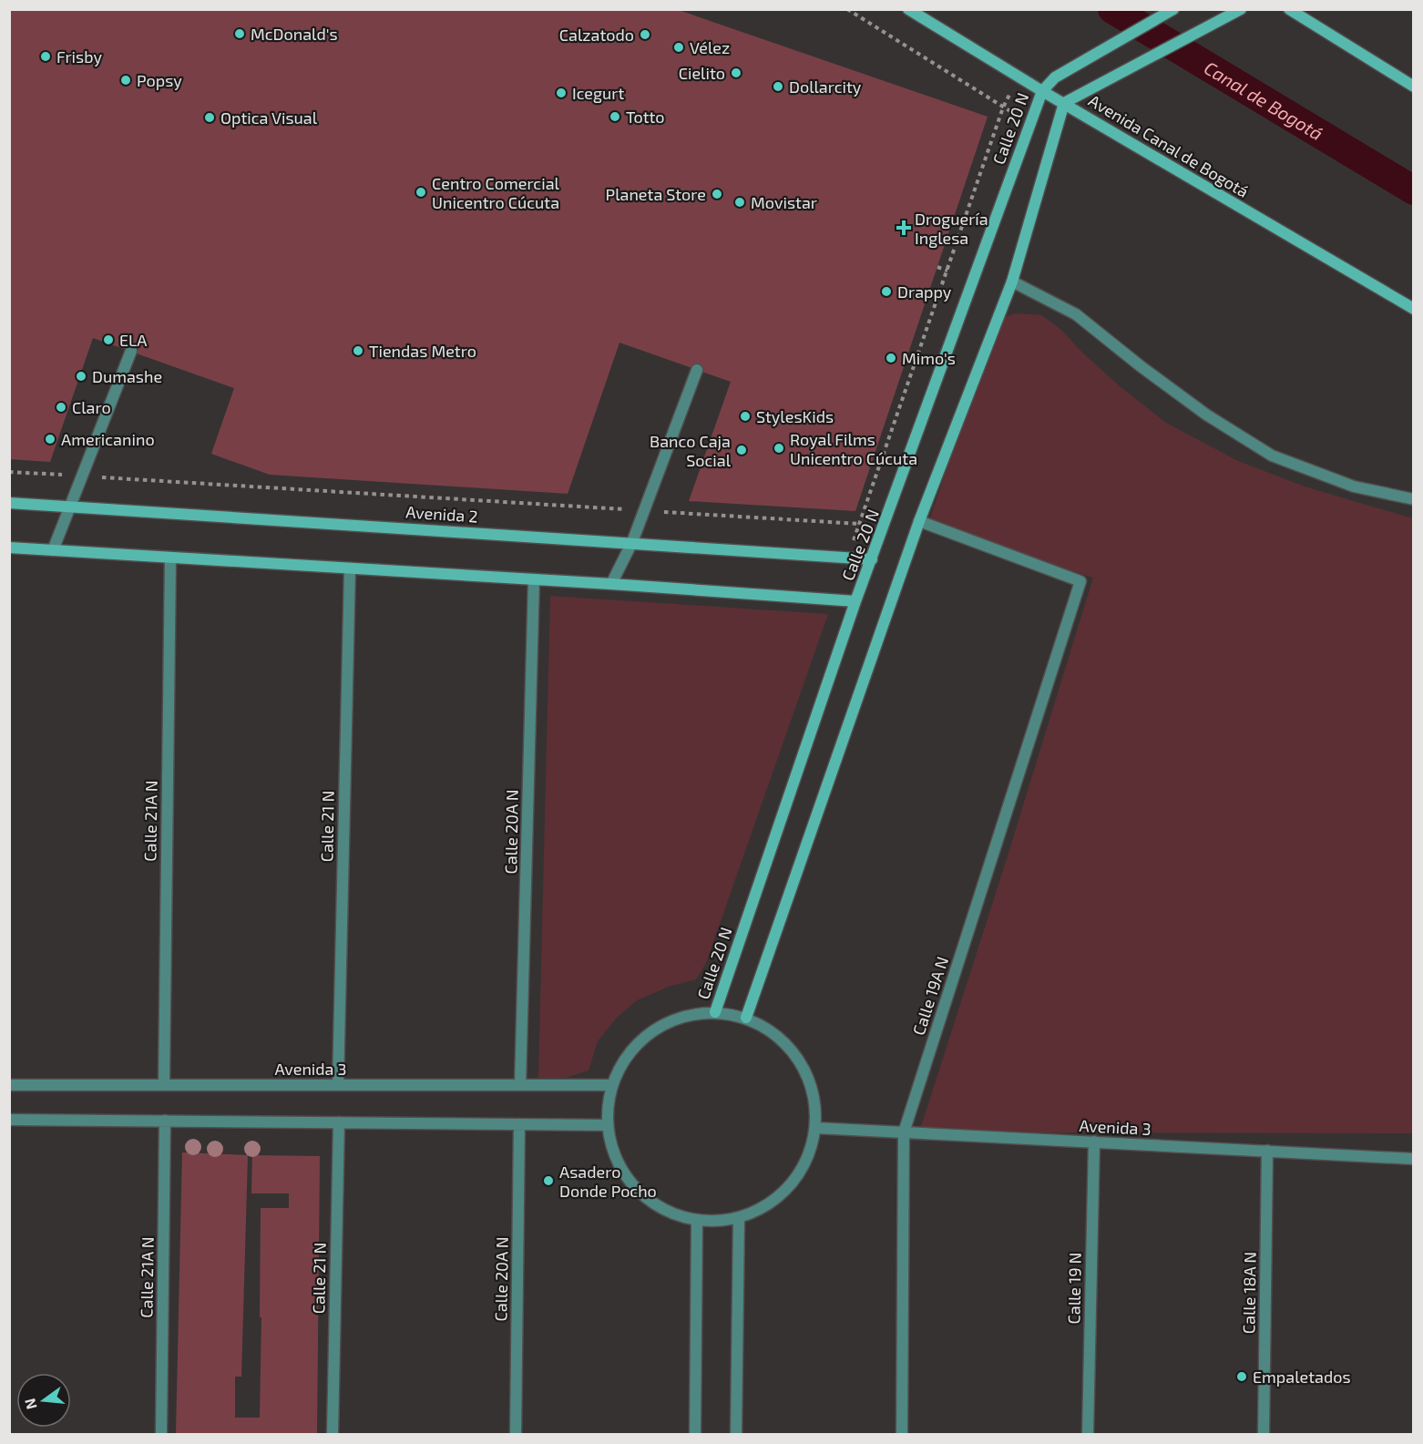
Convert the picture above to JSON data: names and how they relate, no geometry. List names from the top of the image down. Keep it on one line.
{"streets":{"street":["Calle 20 N","Avenida Canal de Bogotá","Avenida 2","Calle 21A N","Calle 21 N","Calle 20A N","Calle 19A N","Avenida 3","Calle 19 N","Calle 18A N"]},"crossings":[["Calle 20 N","Avenida Canal de Bogotá"],["Calle 20 N","Avenida 2"],["Calle 21A N","Avenida 3"],["Calle 21 N","Avenida 3"],["Calle 20A N","Avenida 3"],["Calle 19A N","Avenida 3"],["Avenida 3","Calle 19 N"],["Avenida 3","Calle 18A N"]],"water":["Canal de Bogotá"],"places":{"other":["McDonald's","Calzatodo","Vélez","Frisby","Cielito","Popsy","Dollarcity","Icegurt","Totto","Optica Visual","Centro Comercial Unicentro Cúcuta","Planeta Store","Movistar","Drappy","ELA","Tiendas Metro","Mimo's","Dumashe","Claro","StylesKids","Americanino","Royal Films Unicentro Cúcuta","Banco Caja Social","Asadero Donde Pocho","Empaletados"],"health":["Droguería Inglesa"]},"north":"left"}
